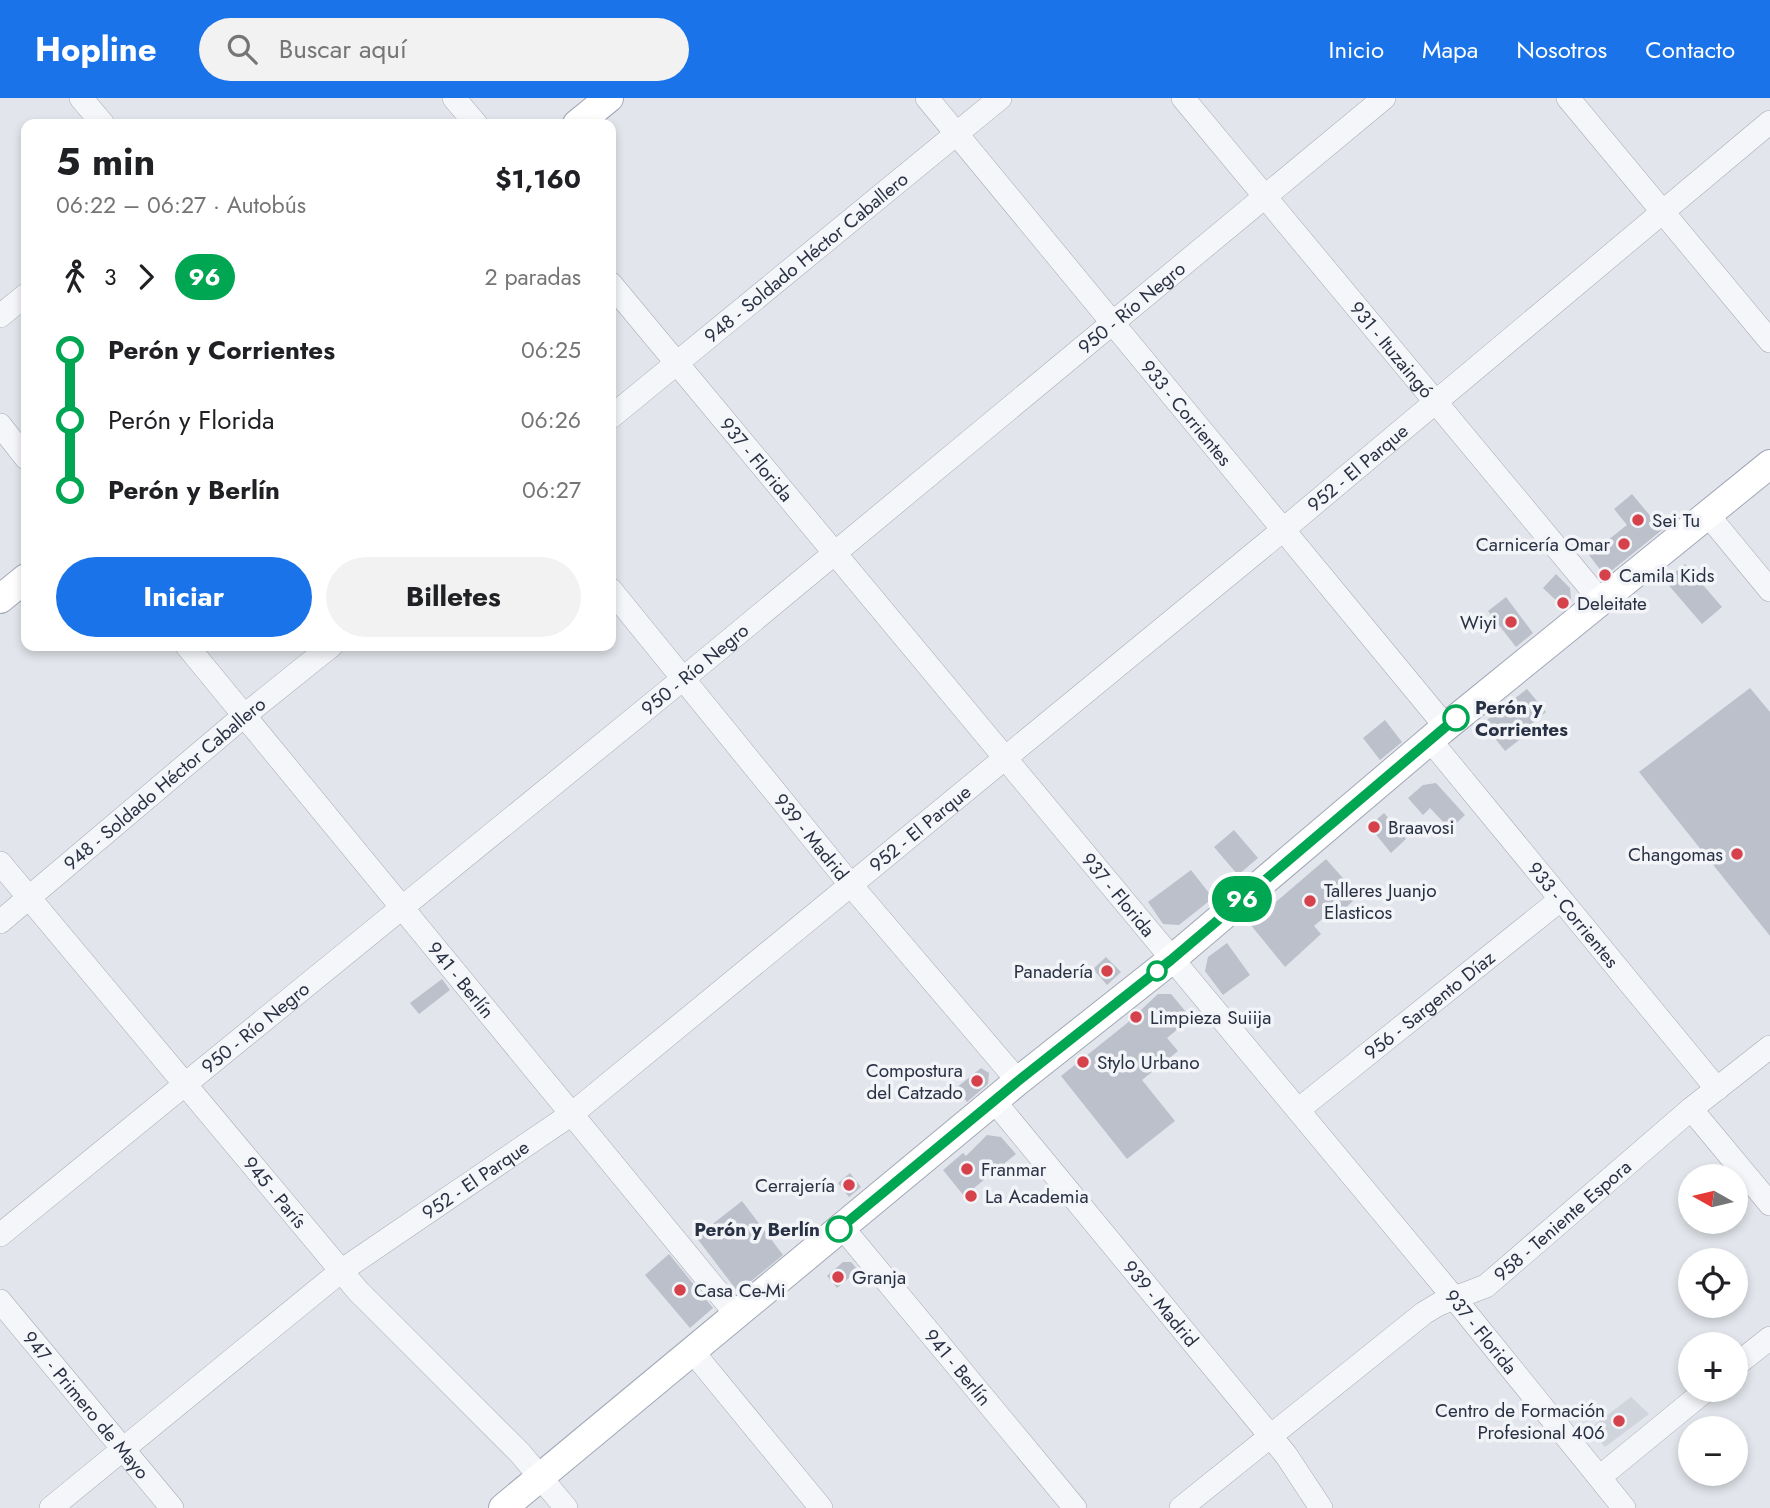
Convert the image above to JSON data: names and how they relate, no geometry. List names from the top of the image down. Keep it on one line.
{"streets":{"street":["948 - Soldado Héctor Caballero","950 - Río Negro","931 - Ituzaingó","933 - Corrientes","937 - Florida","952 - El Parque","939 - Madrid","941 - Berlín","956 - Sargento Díaz","945 - París","958 - Teniente Espora","947 - Primero de Mayo"]},"crossings":[["948 - Soldado Héctor Caballero","933 - Corrientes"],["948 - Soldado Héctor Caballero","937 - Florida"],["948 - Soldado Héctor Caballero","941 - Berlín"],["948 - Soldado Héctor Caballero","945 - París"],["950 - Río Negro","931 - Ituzaingó"],["950 - Río Negro","933 - Corrientes"],["950 - Río Negro","937 - Florida"],["950 - Río Negro","939 - Madrid"],["950 - Río Negro","941 - Berlín"],["950 - Río Negro","945 - París"],["931 - Ituzaingó","952 - El Parque"],["933 - Corrientes","952 - El Parque"],["933 - Corrientes","956 - Sargento Díaz"],["933 - Corrientes","958 - Teniente Espora"],["937 - Florida","952 - El Parque"],["937 - Florida","956 - Sargento Díaz"],["937 - Florida","958 - Teniente Espora"],["952 - El Parque","939 - Madrid"],["952 - El Parque","941 - Berlín"],["952 - El Parque","945 - París"],["952 - El Parque","947 - Primero de Mayo"],["939 - Madrid","958 - Teniente Espora"]],"places":["Sei Tu","Carnicería Omar","Camila Kids","Deleitate","Wiyi","Perón y Corrientes","Braavosi","Changomas","Talleres Juanjo Elasticos","Panadería","Limpieza Suiija","Stylo Urbano","Compostura del Catzado","Franmar","Cerrajería","La Academia","Perón y Berlín","Granja","Casa Ce-Mi","Centro de Formación Profesional 406"],"lines":["bus line 96"],"north":"left","page":{"header":"Hopline","search":"Buscar aquí","nav":["Inicio","Mapa","Nosotros","Contacto"],"on_map":"96","heading":["5 min","06:22 – 06:27 · Autobús","$1,160"],"legs":["3","96","2 paradas"],"list":[{"name":"Perón y Corrientes","value":"06:25"},{"name":"Perón y Florida","value":"06:26"},{"name":"Perón y Berlín","value":"06:27"}],"buttons":["Iniciar","Billetes"],"map_buttons":["+","−"]}}
